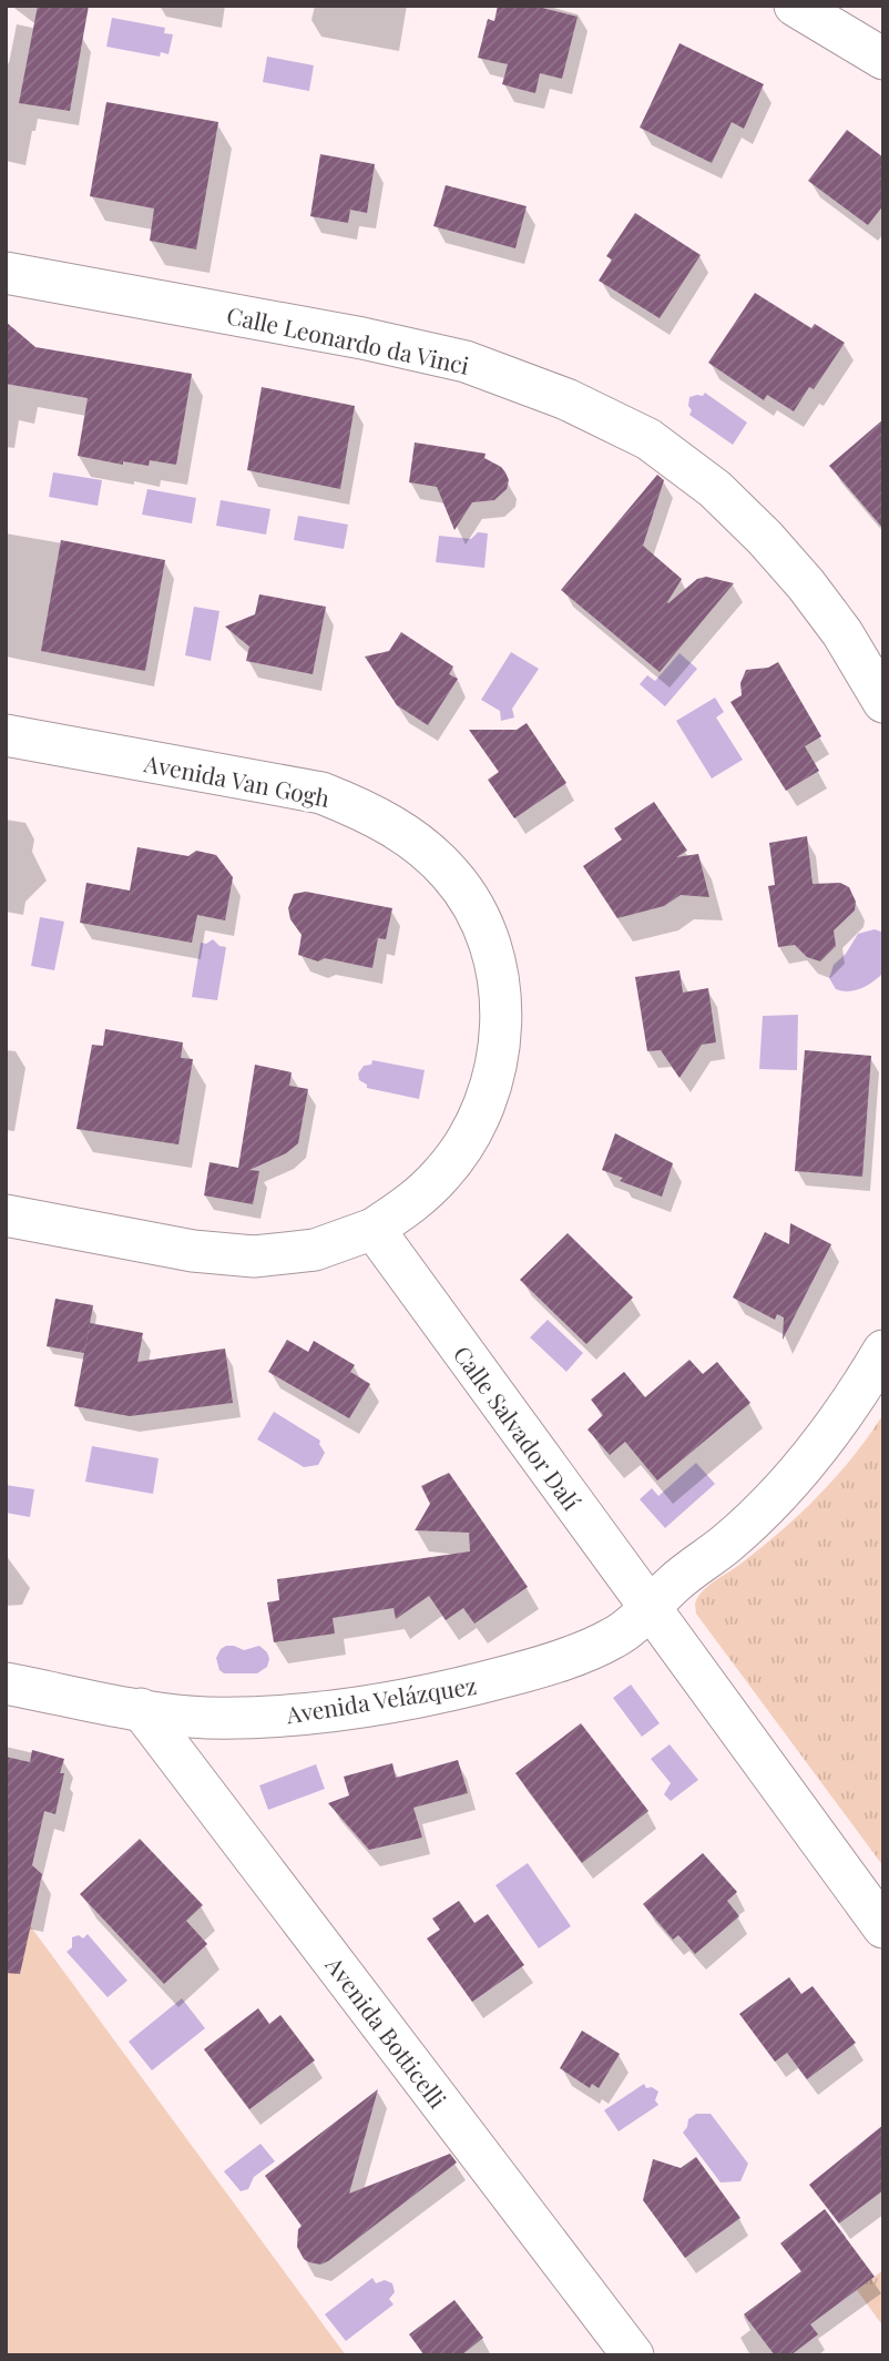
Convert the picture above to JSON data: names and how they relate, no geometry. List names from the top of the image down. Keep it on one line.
{"streets":{"street":["Calle Leonardo da Vinci","Avenida Van Gogh","Calle Salvador Dalí","Avenida Velázquez","Avenida Botticelli"]},"crossings":[["Avenida Van Gogh","Calle Salvador Dalí"],["Calle Salvador Dalí","Avenida Velázquez"],["Avenida Velázquez","Avenida Botticelli"]]}
